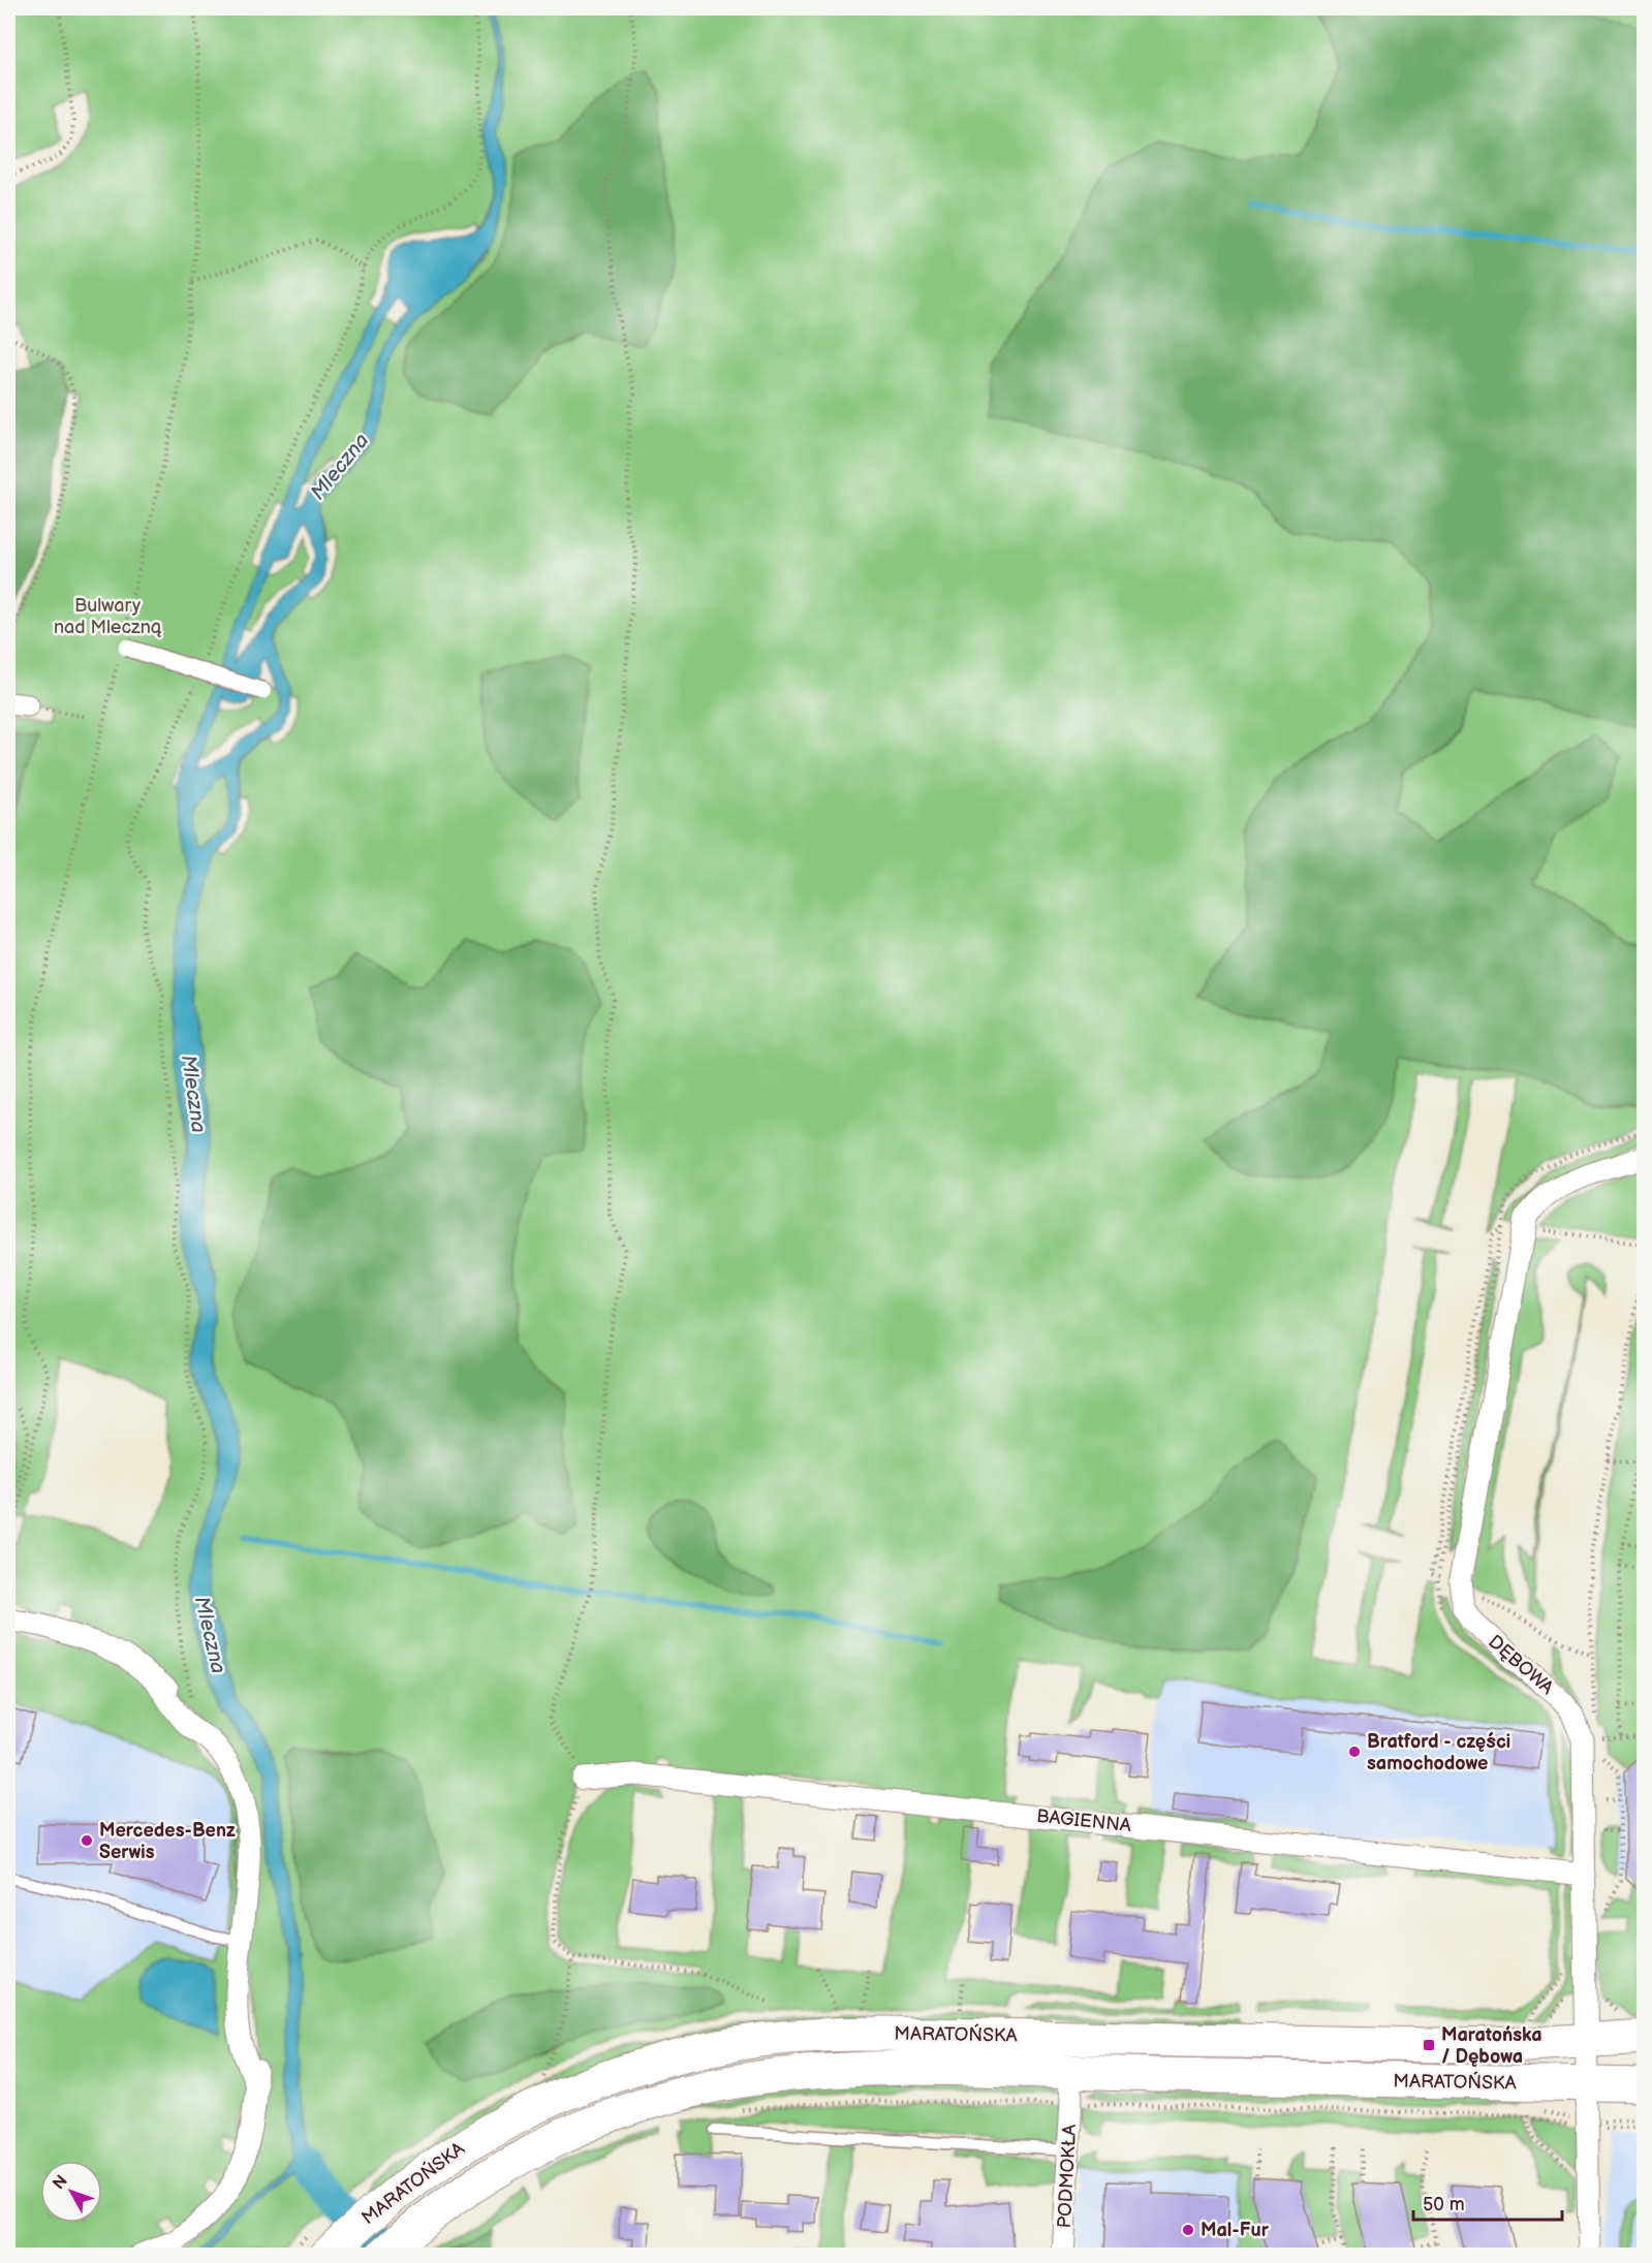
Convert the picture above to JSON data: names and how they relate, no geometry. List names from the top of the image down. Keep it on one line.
{"streets":{"main road":["MARATOŃSKA"],"street":["DĘBOWA","BAGIENNA","PODMOKŁA"]},"crossings":[["DĘBOWA","BAGIENNA"],["DĘBOWA","MARATOŃSKA"],["MARATOŃSKA","PODMOKŁA"]],"water":["Mleczna"],"parks":["Bulwary nad Mleczną"],"places":{"other":["Bratford - części samochodowe","Mercedes-Benz Serwis","Mal-Fur"],"transit":["Maratońska / Dębowa"]},"scale_bar":"50 m","north":"top left"}
